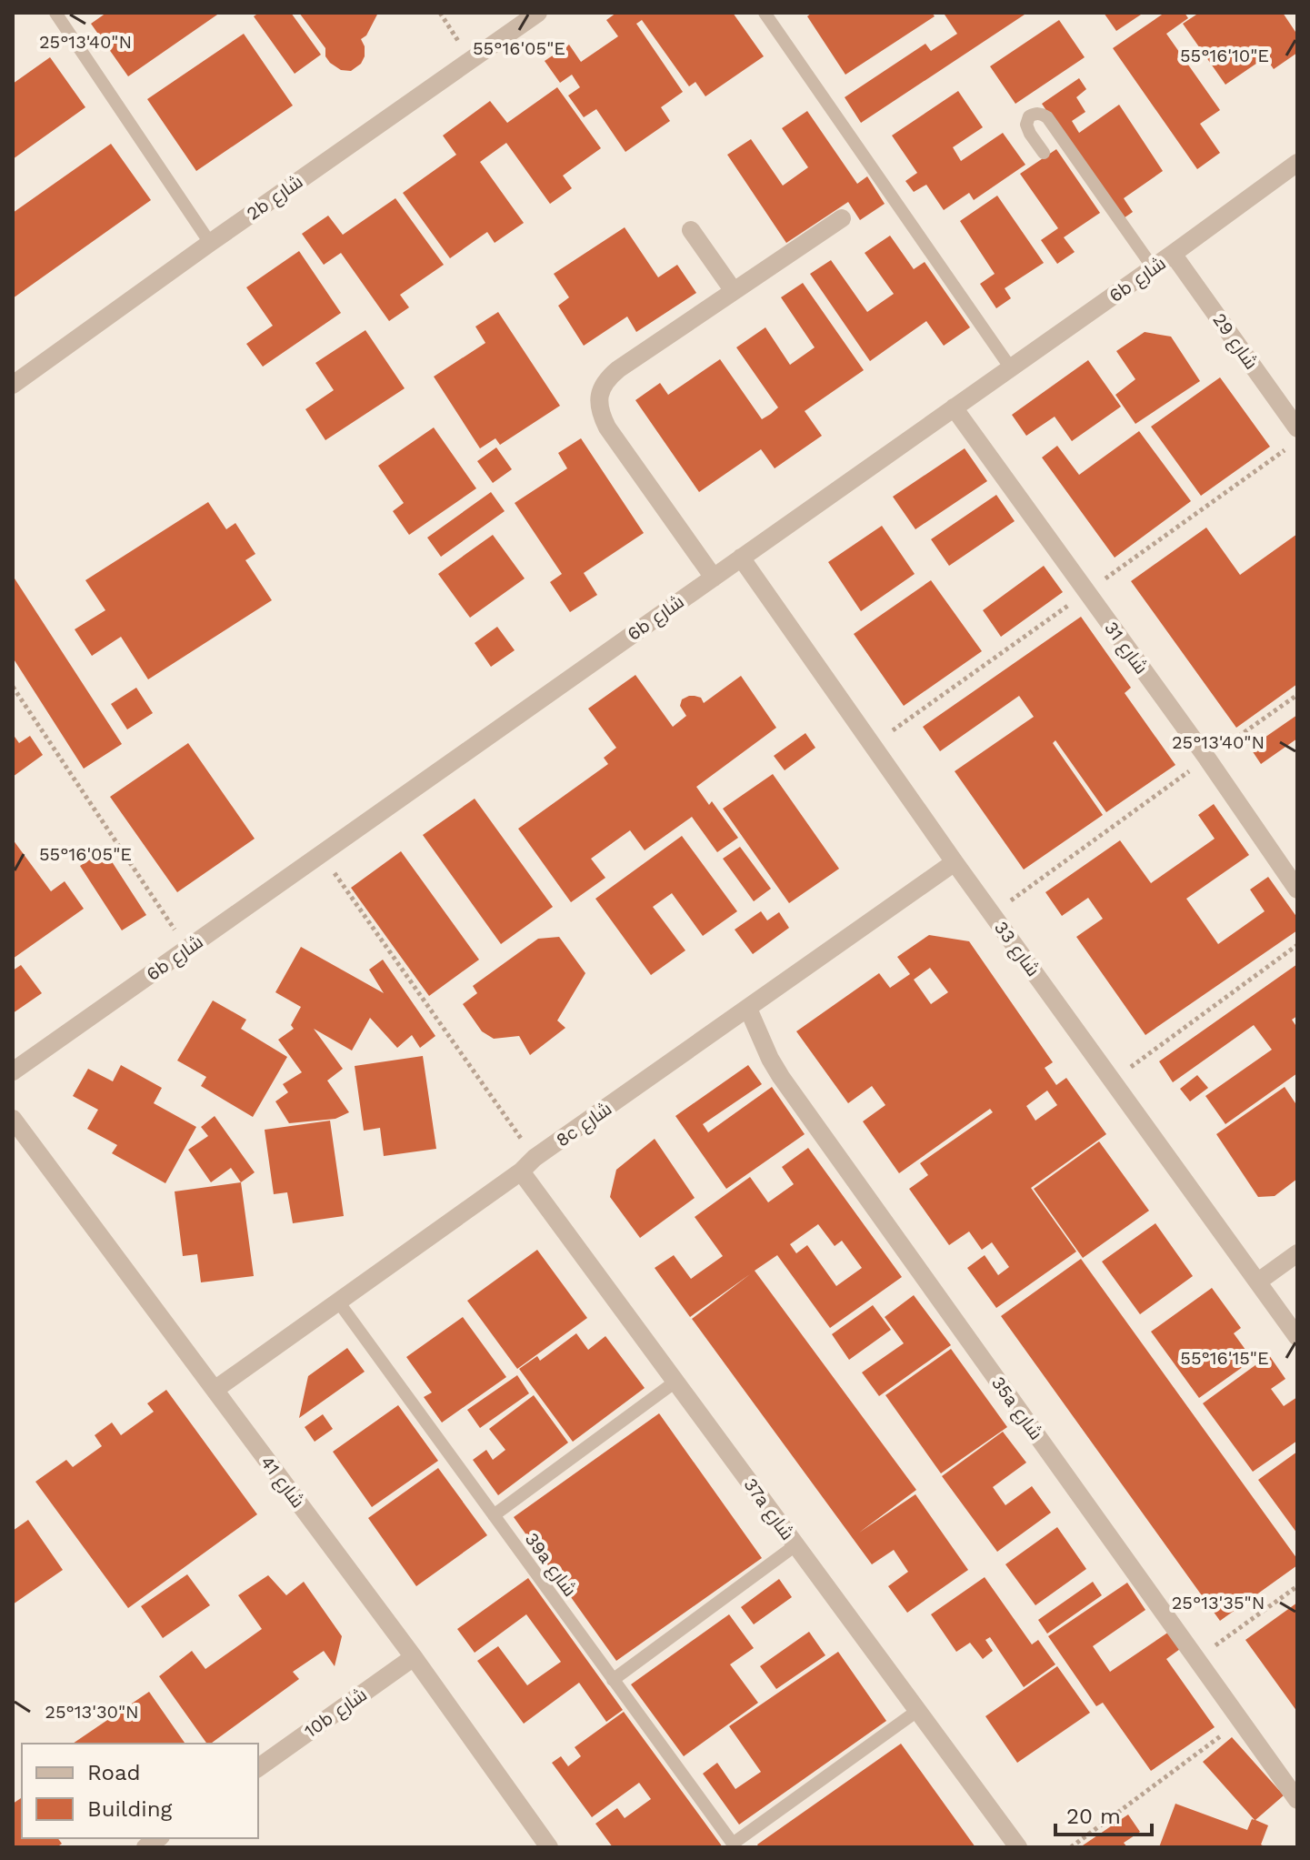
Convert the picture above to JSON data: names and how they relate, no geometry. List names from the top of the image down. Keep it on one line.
{"streets":{"street":["2b شارع","6b شارع","شارع 29","شارع 31","شارع 33","8c شارع","35a شارع","شارع 41","37a شارع","10b شارع"],"lane":["39a شارع"]},"crossings":[["6b شارع","شارع 29"],["6b شارع","شارع 31"],["6b شارع","شارع 33"],["شارع 33","8c شارع"],["8c شارع","35a شارع"],["8c شارع","شارع 41"],["8c شارع","37a شارع"],["8c شارع","39a شارع"],["شارع 41","10b شارع"]],"legend":["Road","Building"],"scale_bar":"20 m","coordinates":["25°13'40\"N","55°16'05\"E","55°16'10\"E","55°16'15\"E","25°13'35\"N","25°13'30\"N"]}
